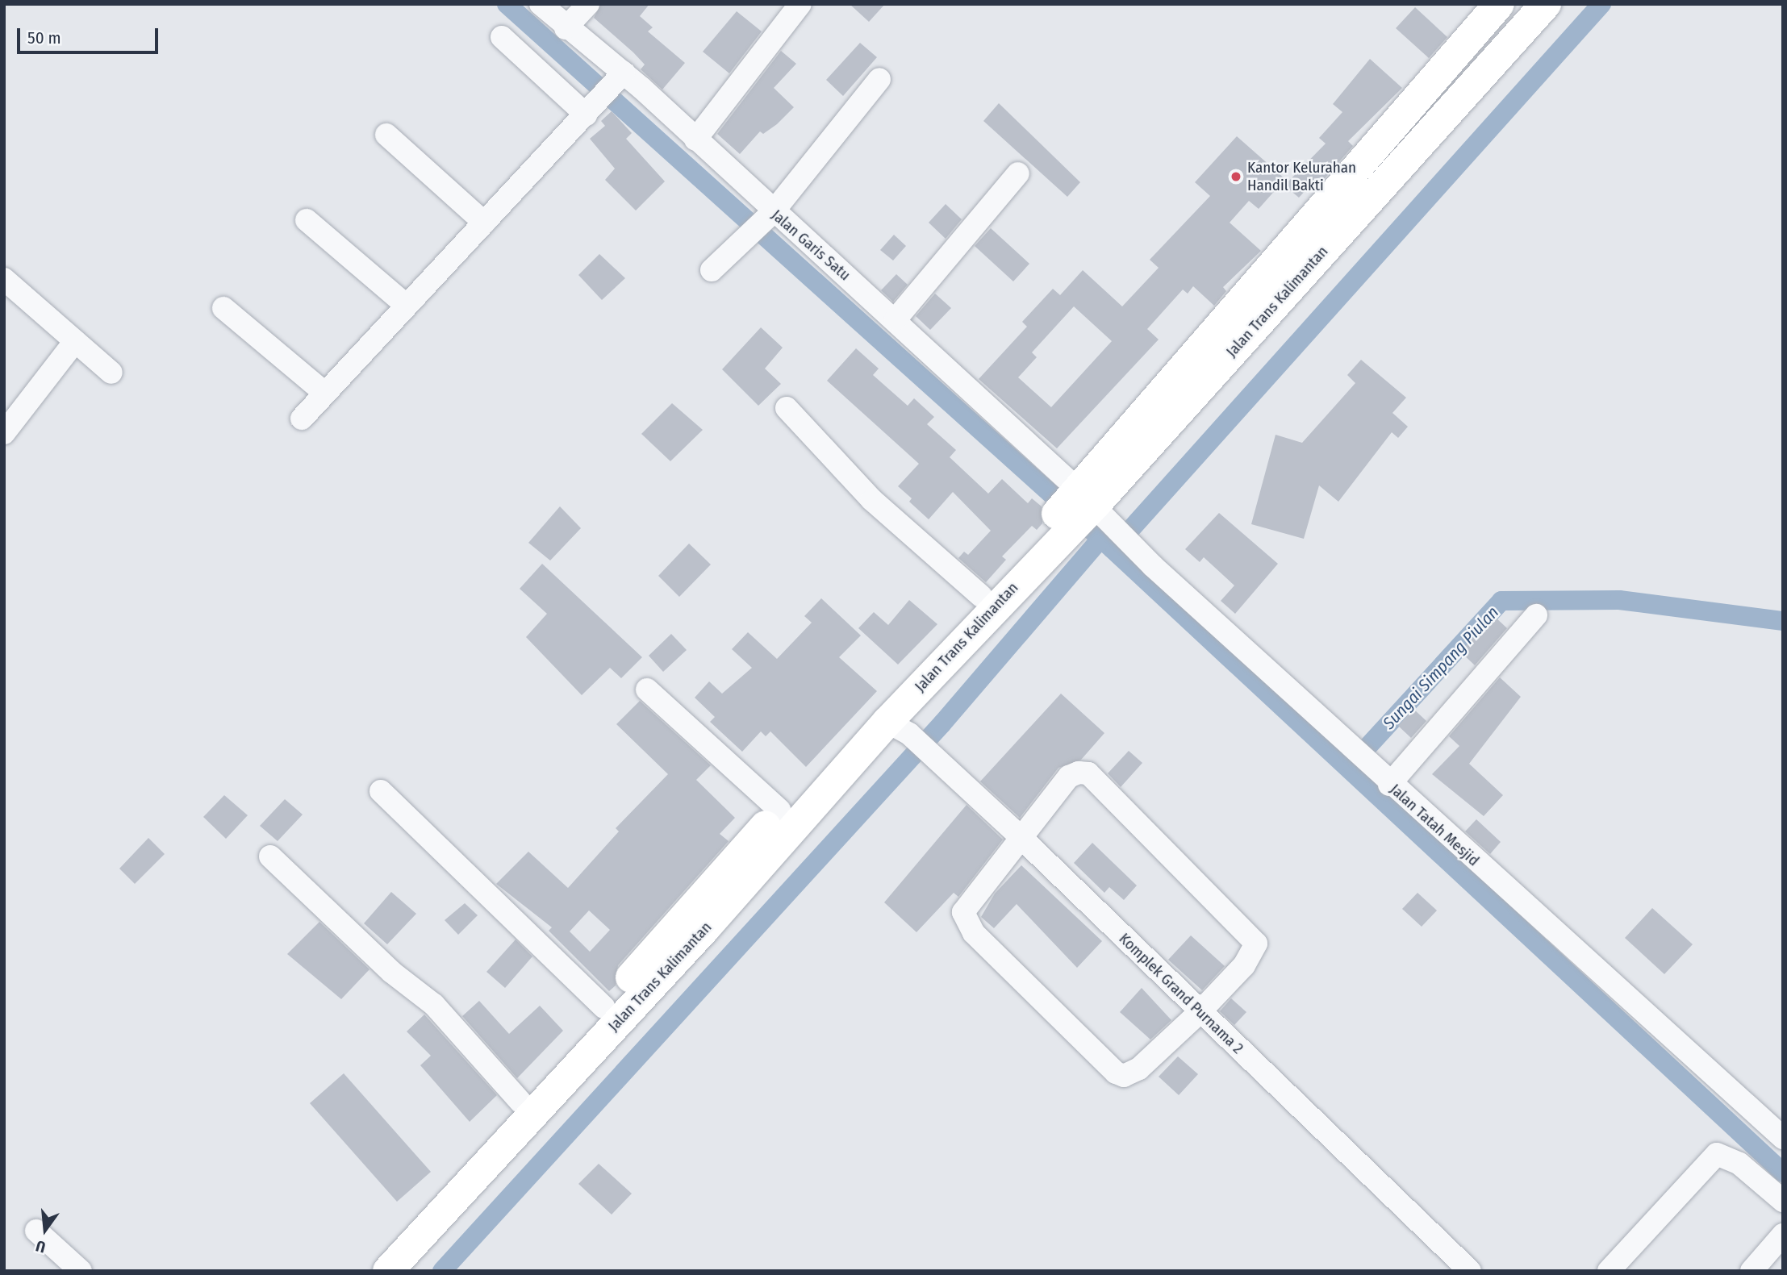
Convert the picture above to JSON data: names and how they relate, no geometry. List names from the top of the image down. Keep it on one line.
{"streets":{"highway":["Jalan Trans Kalimantan"],"street":["Jalan Garis Satu","Jalan Tatah Mesjid","Komplek Grand Purnama 2"]},"crossings":[["Jalan Garis Satu","Jalan Trans Kalimantan"],["Jalan Garis Satu","Jalan Tatah Mesjid"],["Jalan Trans Kalimantan","Jalan Tatah Mesjid"],["Jalan Trans Kalimantan","Komplek Grand Purnama 2"]],"water":["Sungai Simpang Piulan"],"places":["Kantor Kelurahan Handil Bakti"],"scale_bar":"50 m","north":"bottom"}
